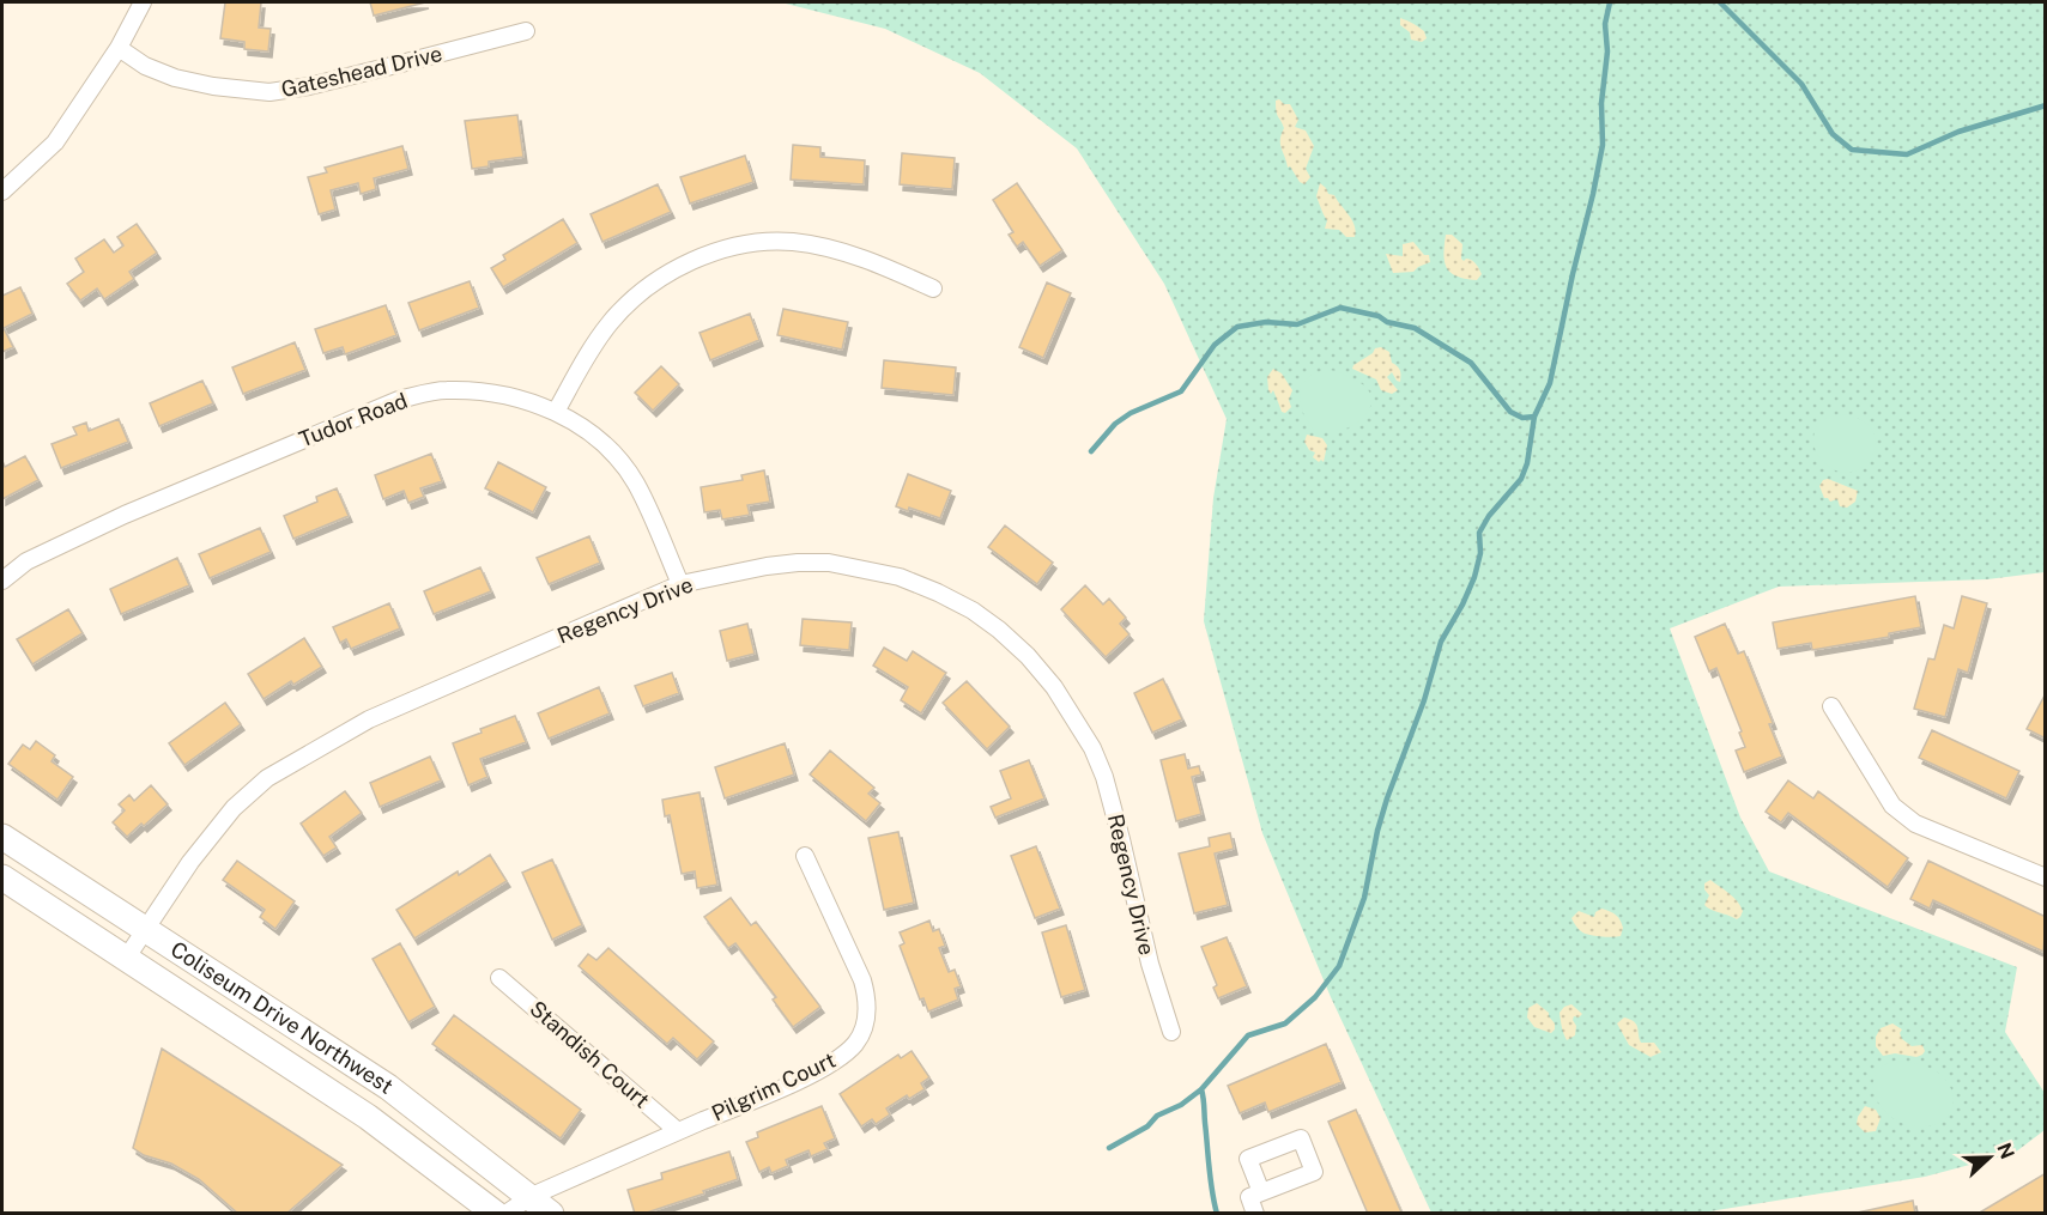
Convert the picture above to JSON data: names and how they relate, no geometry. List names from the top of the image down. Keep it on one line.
{"streets":{"main road":["Coliseum Drive Northwest"],"street":["Gateshead Drive","Tudor Road","Regency Drive","Standish Court","Pilgrim Court"]},"crossings":[["Tudor Road","Regency Drive"],["Regency Drive","Coliseum Drive Northwest"],["Coliseum Drive Northwest","Pilgrim Court"],["Standish Court","Pilgrim Court"]],"north":"right"}
